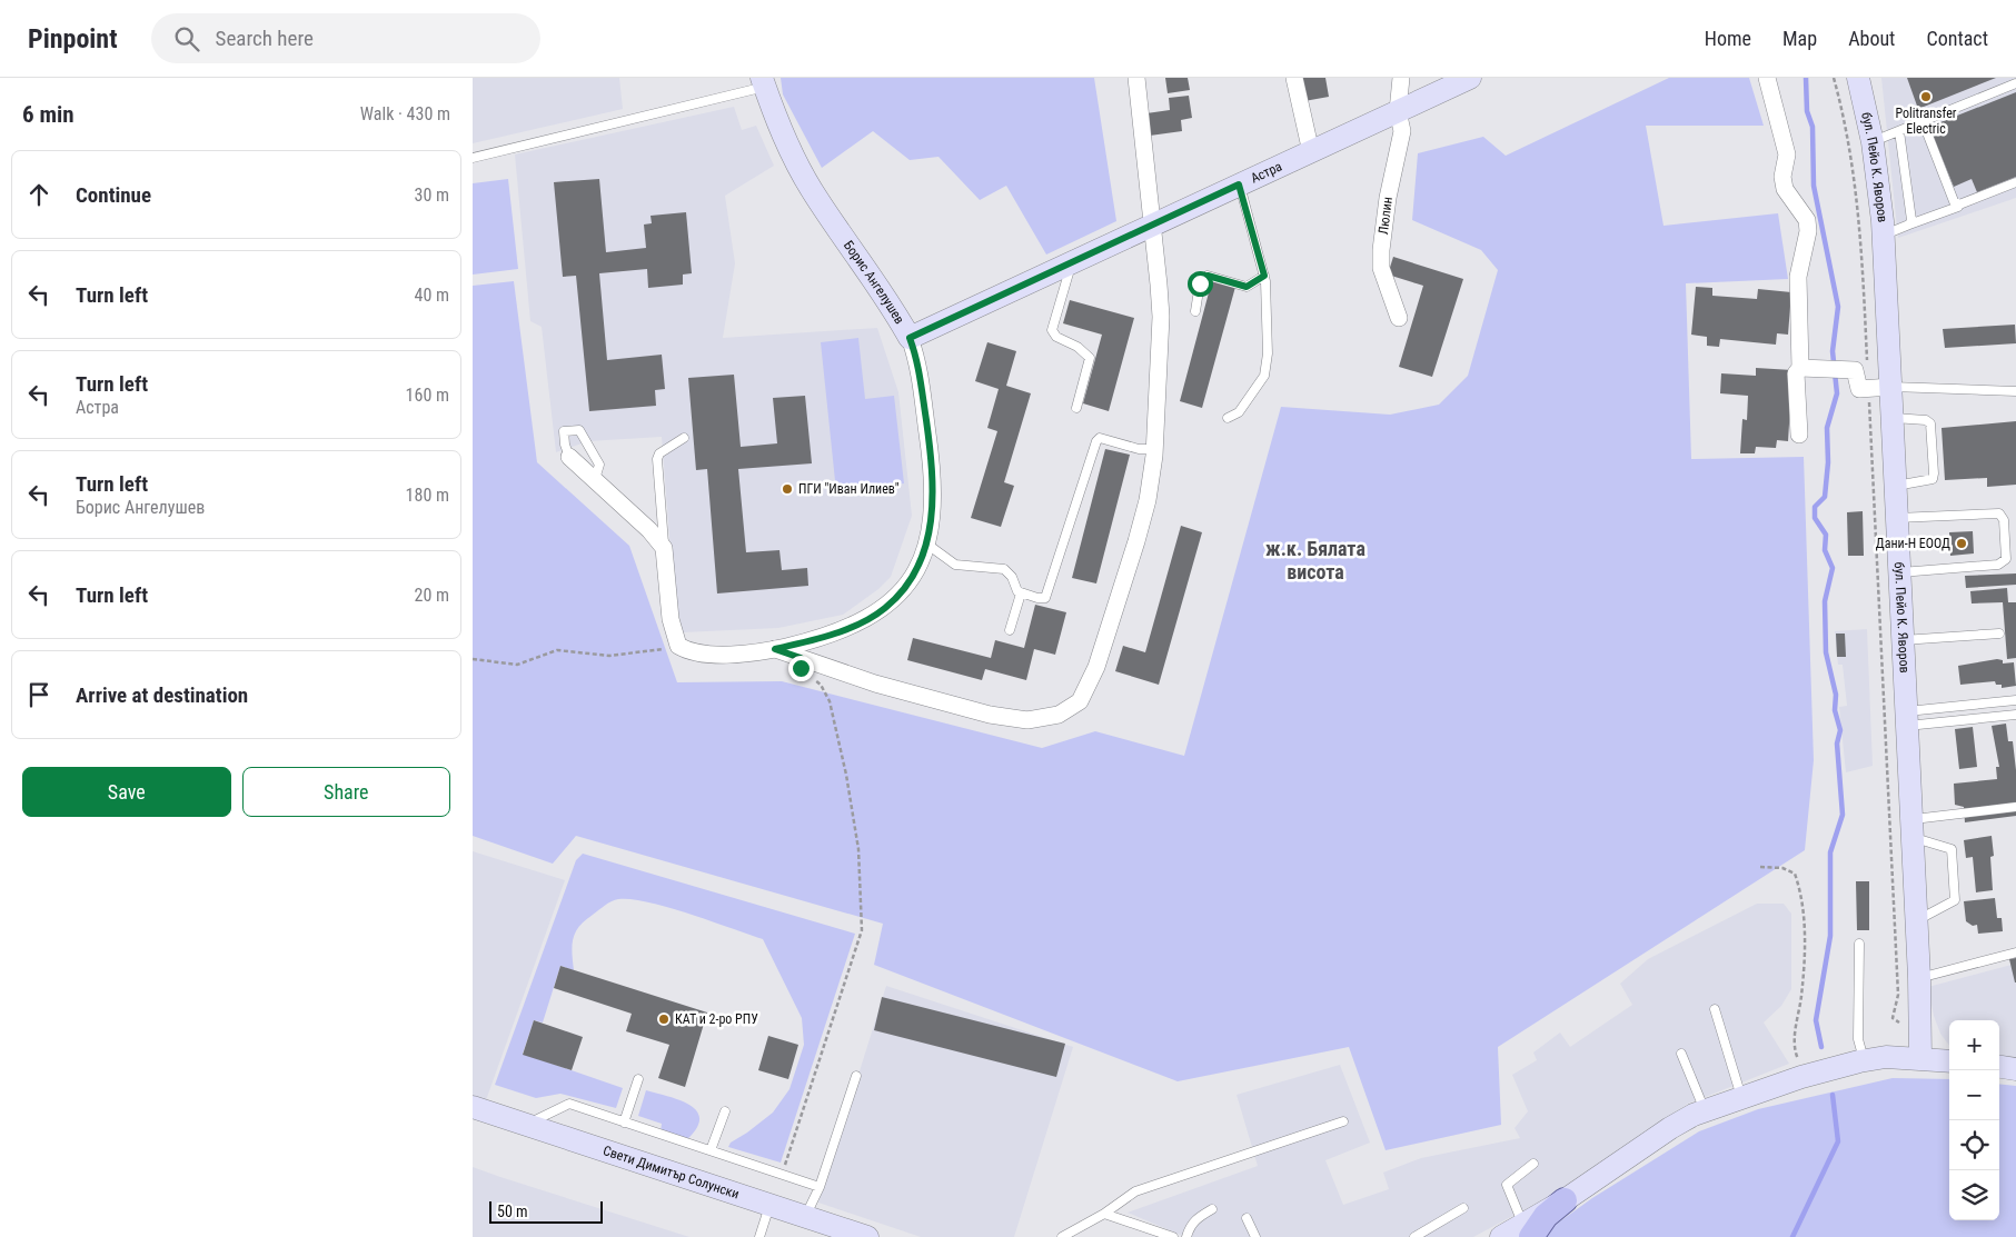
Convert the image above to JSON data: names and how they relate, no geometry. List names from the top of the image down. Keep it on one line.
{"streets":{"street":["бул. Пейо К. Яворов","Астра","Люлин","Борис Ангелушев","Свети Димитър Солунски"]},"crossings":[["Астра","Люлин"],["Астра","Борис Ангелушев"]],"districts":["ж.к. Бялата висота"],"places":["Politransfer Electric","ПГИ \"Иван Илиев\"","Дани-Н ЕООД","КАТ и 2-ро РПУ"],"scale_bar":"50 m","page":{"header":"Pinpoint","search":"Search here","nav":["Home","Map","About","Contact"],"heading":["6 min","Walk · 430 m"],"list":[["Continue","30 m"],["Turn left","40 m"],["Turn left","Астра","160 m"],["Turn left","Борис Ангелушев","180 m"],["Turn left","20 m"],"Arrive at destination"],"buttons":["Save","Share"],"map_buttons":["+","−"],"scale":"50 m"}}
